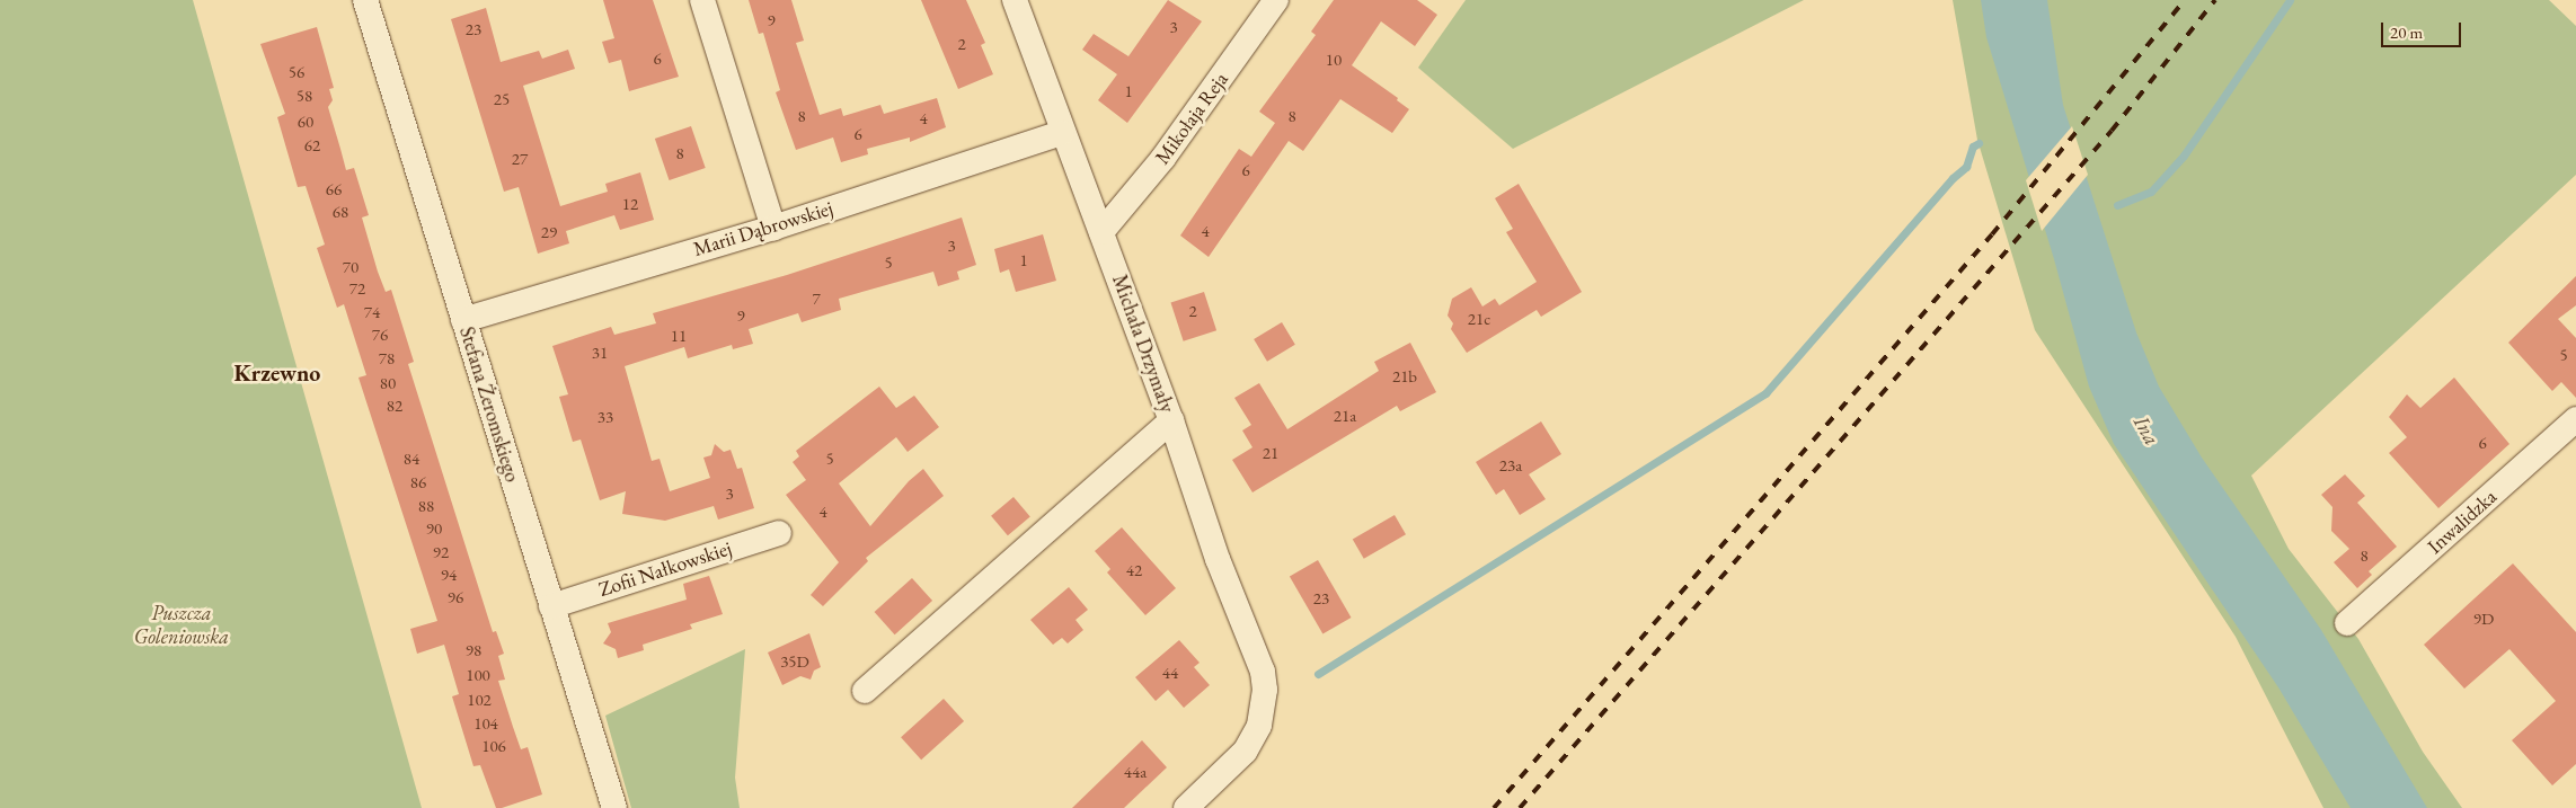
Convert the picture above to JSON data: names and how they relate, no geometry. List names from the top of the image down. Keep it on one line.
{"streets":{"street":["Mikołaja Reja","Marii Dąbrowskiej","Michała Drzymały","Stefana Żeromskiego","Inwalidzka","Zofii Nałkowskiej"]},"crossings":[["Mikołaja Reja","Michała Drzymały"],["Marii Dąbrowskiej","Michała Drzymały"],["Marii Dąbrowskiej","Stefana Żeromskiego"],["Stefana Żeromskiego","Zofii Nałkowskiej"]],"districts":["Krzewno"],"water":["Ina"],"parks":["Puszcza Goleniowska"],"house_numbers":["9","3","23","2","6","10","56","1","58","25","8","8","4","60","6","62","8","27","6","66","12","68","4","29","3","1","5","70","72","7","2","74","9","21c","76","11","31","5","78","21b","80","82","21a","33","6","21","84","5","23a","86","3","88","4","90","92","8","42","94","96","23","9D","98","35D","44","100","102","104","106","44a"],"scale_bar":"20 m"}
